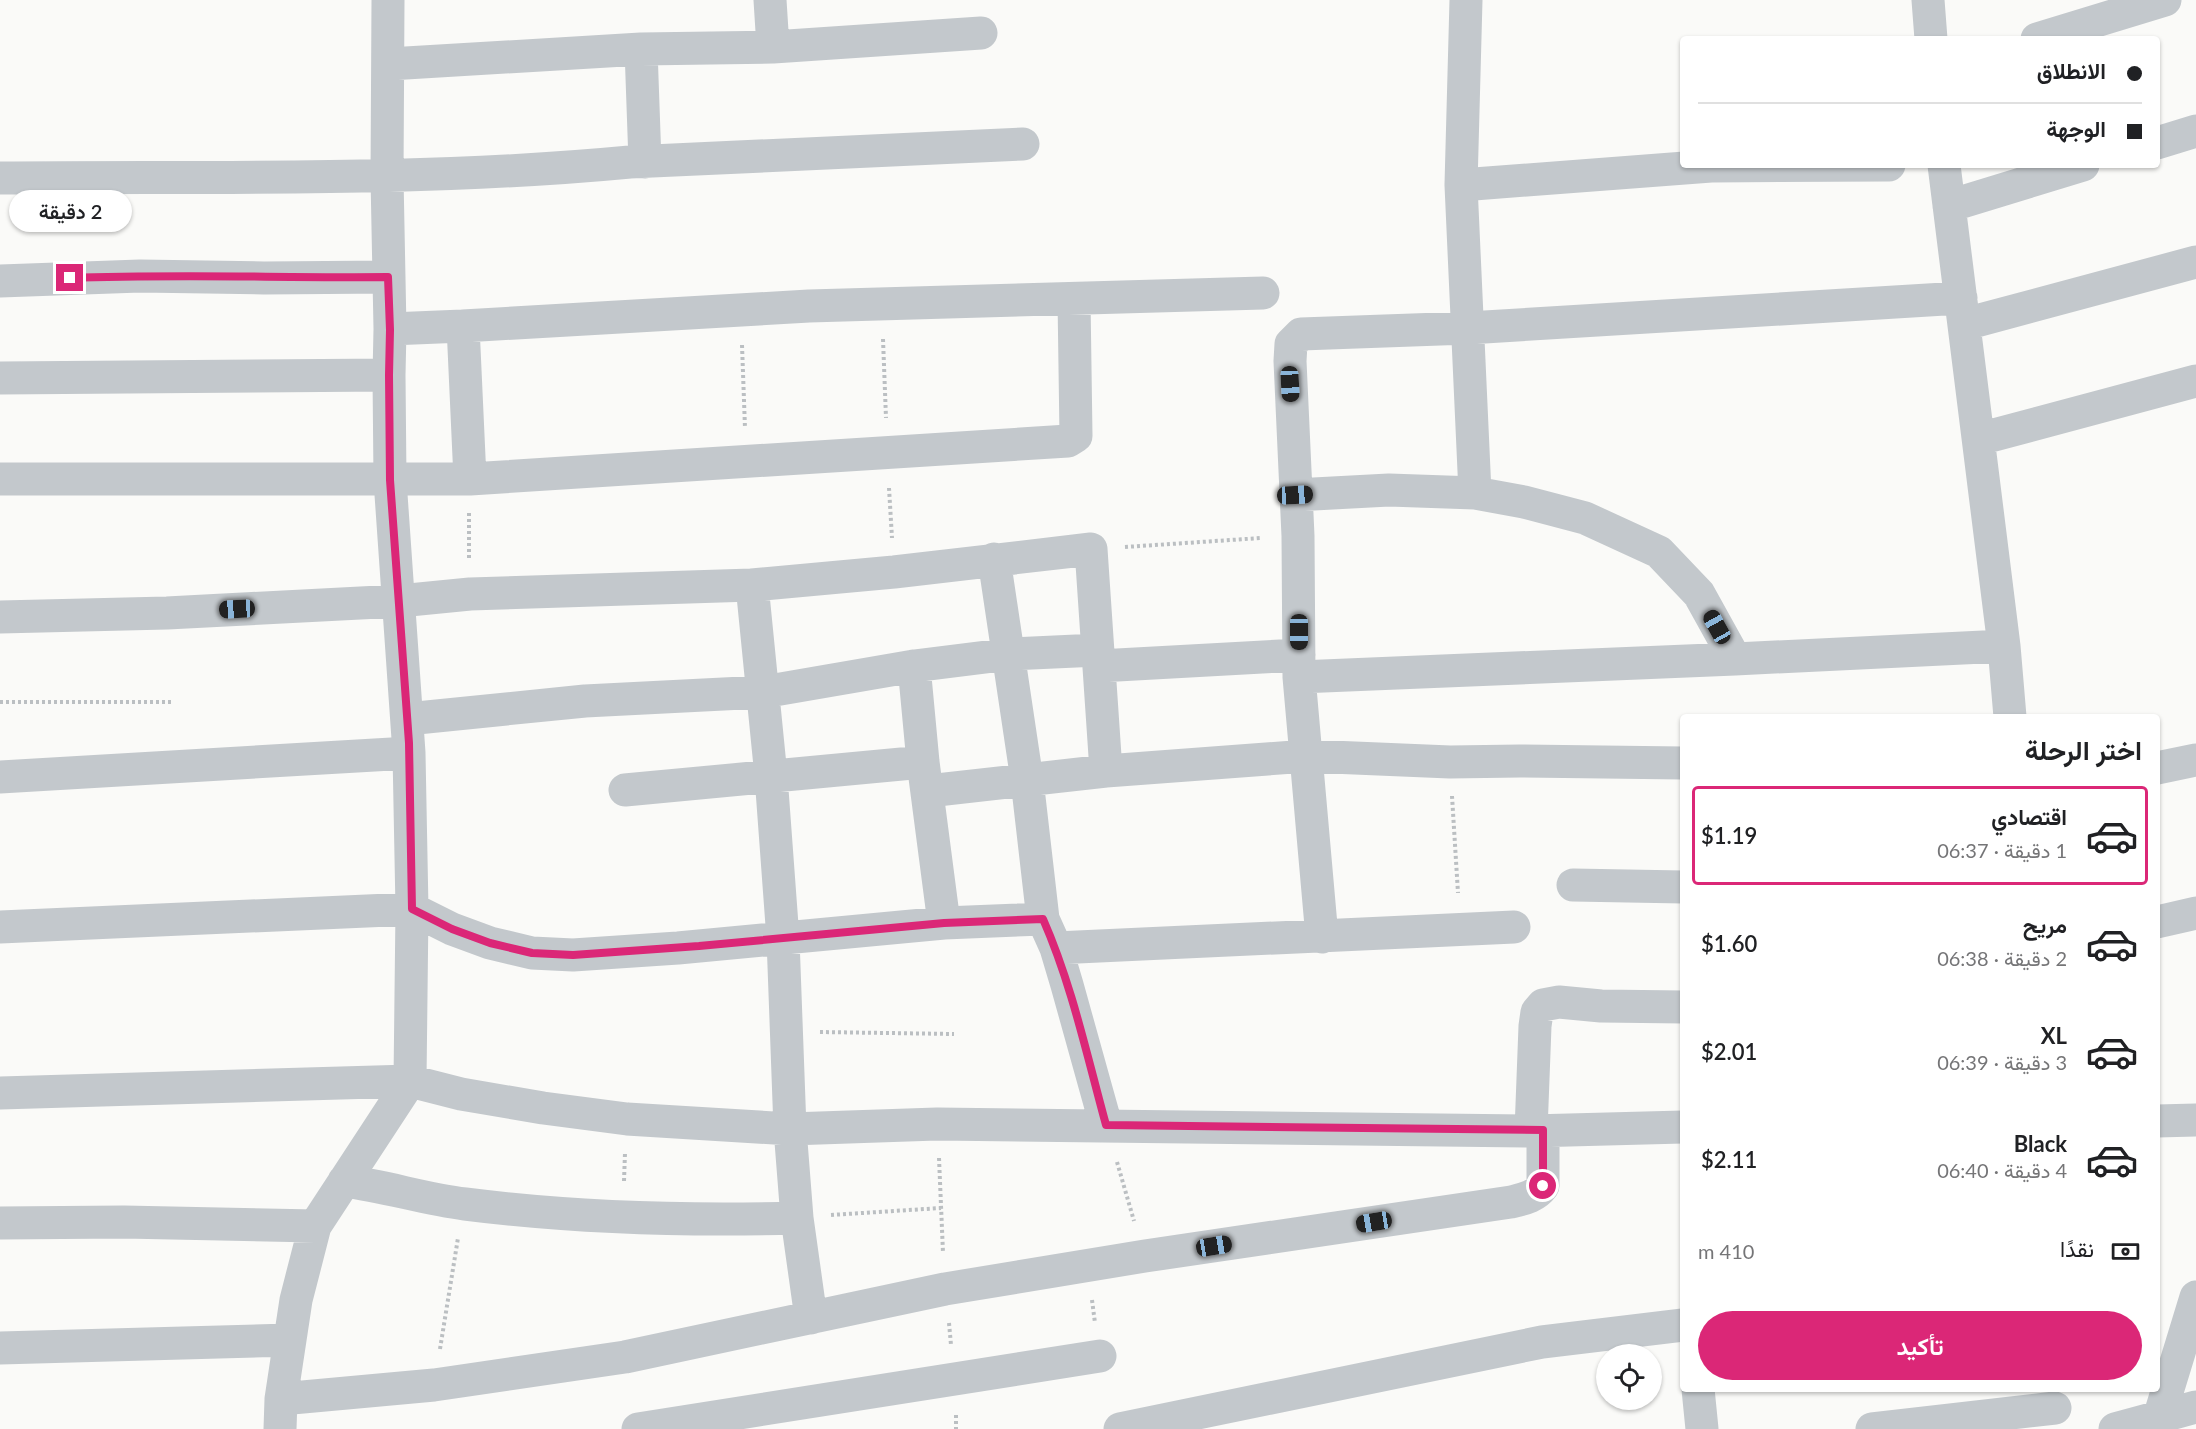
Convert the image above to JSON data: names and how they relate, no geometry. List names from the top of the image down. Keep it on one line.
{"page":{"banner":["الانطلاق","الوجهة"],"bubble":"2 دقيقة","heading":"اختر الرحلة","list":[{"name":"اقتصادي","note":"1 دقيقة · 06:37","value":"$1.19"},{"name":"مريح","note":"2 دقيقة · 06:38","value":"$1.60"},{"name":"XL","note":"3 دقيقة · 06:39","value":"$2.01"},{"name":"Black","note":"4 دقيقة · 06:40","value":"$2.11"}],"pay":["نقدًا","410 m"],"buttons":"تأكيد"}}
